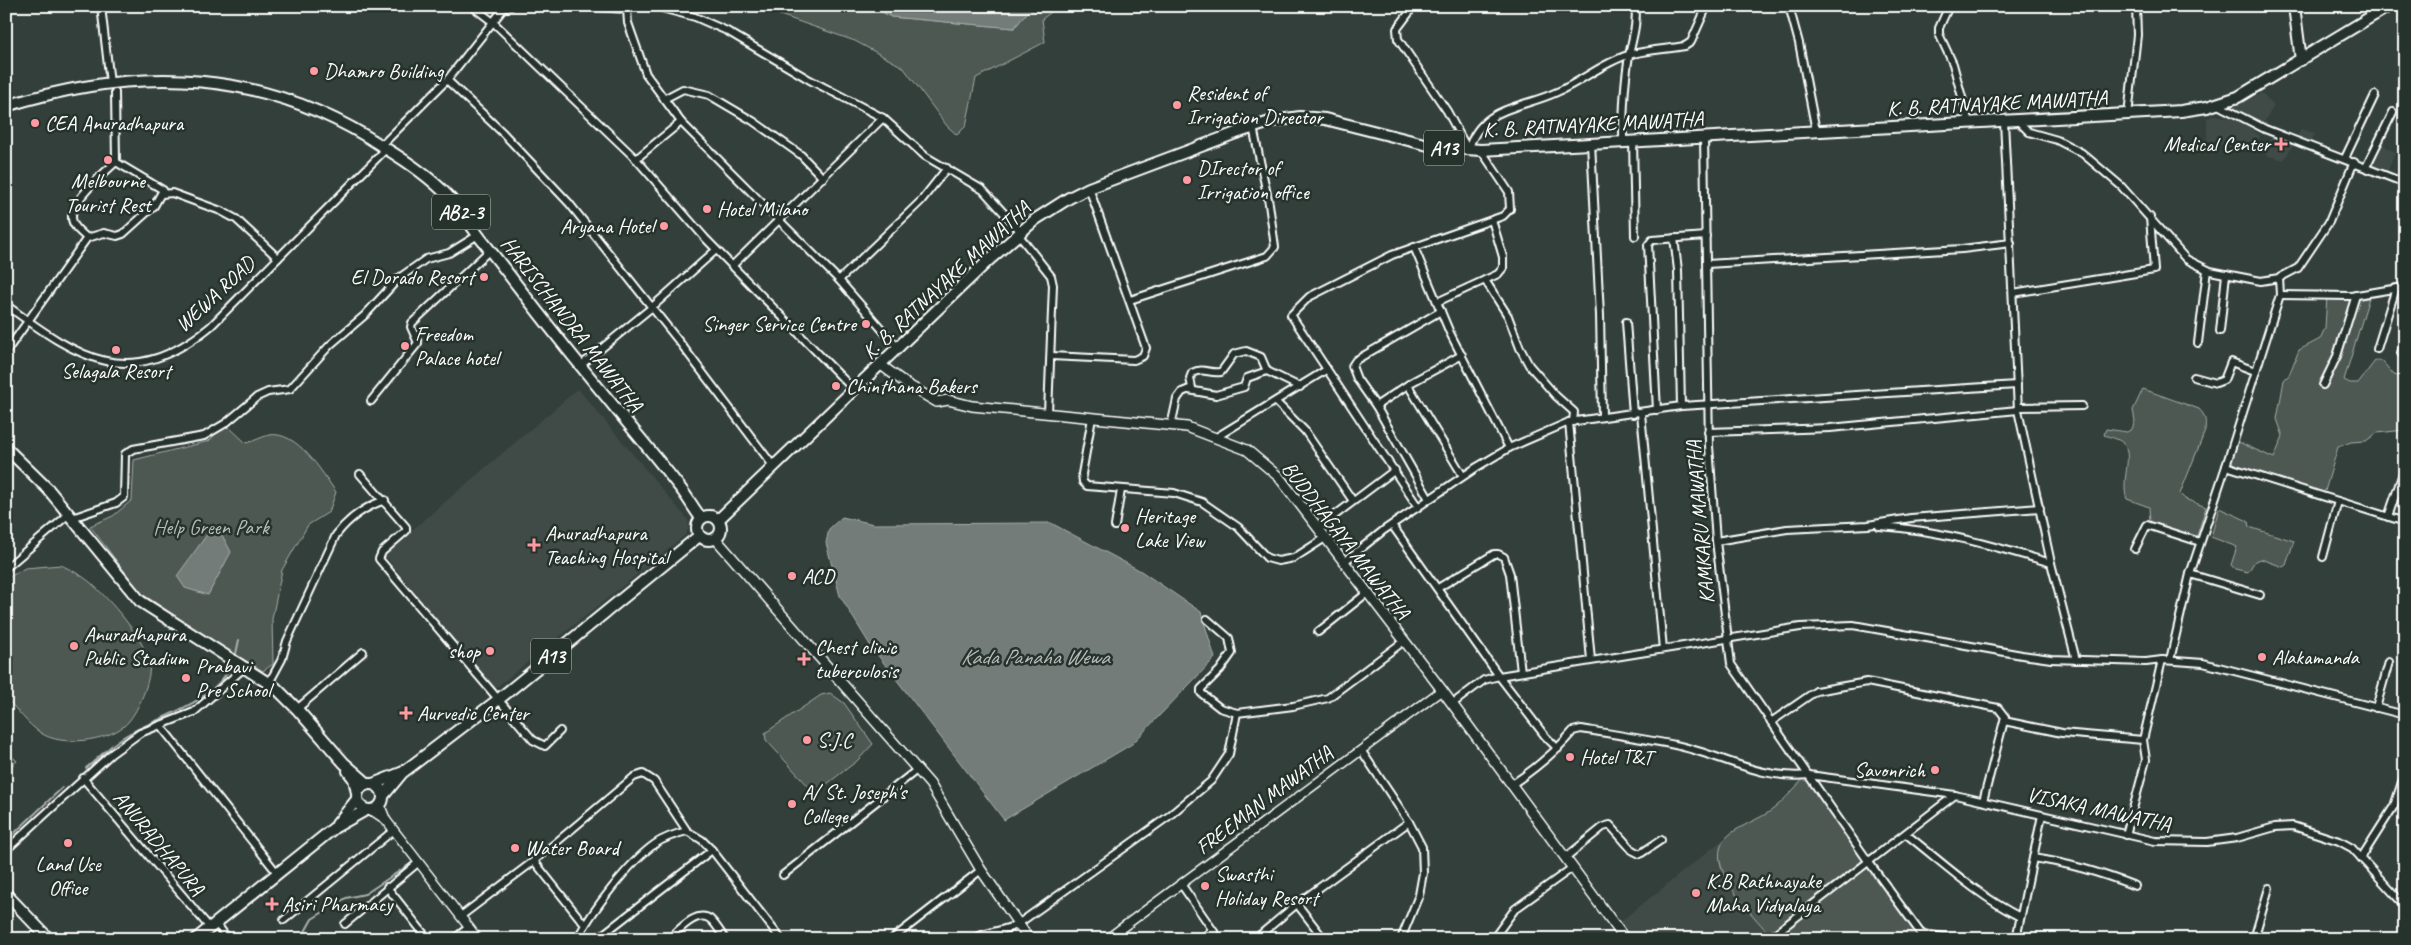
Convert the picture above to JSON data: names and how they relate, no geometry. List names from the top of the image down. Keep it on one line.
{"streets":{"main road":["K. B. RATNAYAKE MAWATHA","A13","AB2-3","HARISCHANDRA MAWATHA","BUDDHAGAYA MAWATHA"],"street":["WEWA ROAD","KAMKARU MAWATHA","FREEMAN MAWATHA","VISAKA MAWATHA","ANURADHAPURA"]},"crossings":[["K. B. RATNAYAKE MAWATHA","A13"],["K. B. RATNAYAKE MAWATHA","HARISCHANDRA MAWATHA"],["K. B. RATNAYAKE MAWATHA","KAMKARU MAWATHA"],["K. B. RATNAYAKE MAWATHA","BUDDHAGAYA MAWATHA"],["A13","HARISCHANDRA MAWATHA"],["A13","ANURADHAPURA"],["WEWA ROAD","HARISCHANDRA MAWATHA"],["KAMKARU MAWATHA","VISAKA MAWATHA"],["BUDDHAGAYA MAWATHA","FREEMAN MAWATHA"]],"water":["Kada Panaha Wewa"],"parks":["Help Green Park"],"places":{"other":["Dhamro Building","Resident of Irrigation Director","CEA Anuradhapura","Melbourne Tourist Rest","DIrector of Irrigation office","Hotel Milano","Aryana Hotel","El Dorado Resort","Singer Service Centre","Freedom Palace hotel","Selagala Resort","Chinthana Bakers","Heritage Lake View","ACD","Anuradhapura Public Stadium","shop","Alakamanda","Prabavi Pre School","S.J.C","Hotel T&T","Savonrich","A/ St. Joseph's College","Land Use Office","Water Board","Swasthi Holiday Resort","K.B Rathnayake Maha Vidyalaya"],"health":["Medical Center","Anuradhapura Teaching Hospital","Chest clinic tuberculosis","Aurvedic Center","Asiri Pharmacy"]}}
